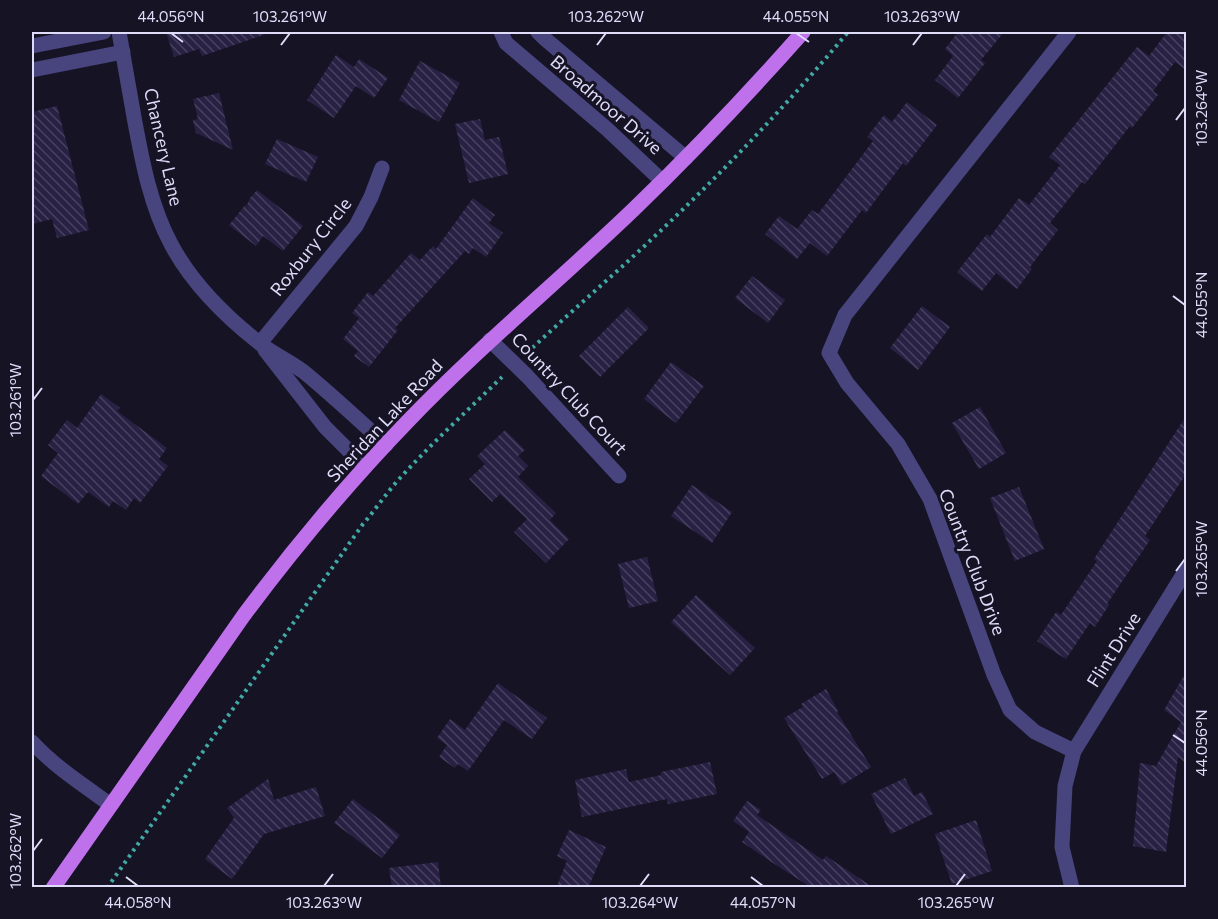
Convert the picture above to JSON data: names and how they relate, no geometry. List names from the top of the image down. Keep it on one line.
{"streets":{"main road":["Sheridan Lake Road"],"street":["Broadmoor Drive","Chancery Lane","Roxbury Circle","Country Club Court","Country Club Drive","Flint Drive"]},"crossings":[["Broadmoor Drive","Sheridan Lake Road"],["Chancery Lane","Roxbury Circle"],["Chancery Lane","Sheridan Lake Road"],["Country Club Court","Sheridan Lake Road"],["Country Club Drive","Flint Drive"]],"coordinates":["44.056°N","103.261°W","103.262°W","44.055°N","103.263°W","103.264°W","103.265°W","44.058°N","44.057°N"]}
